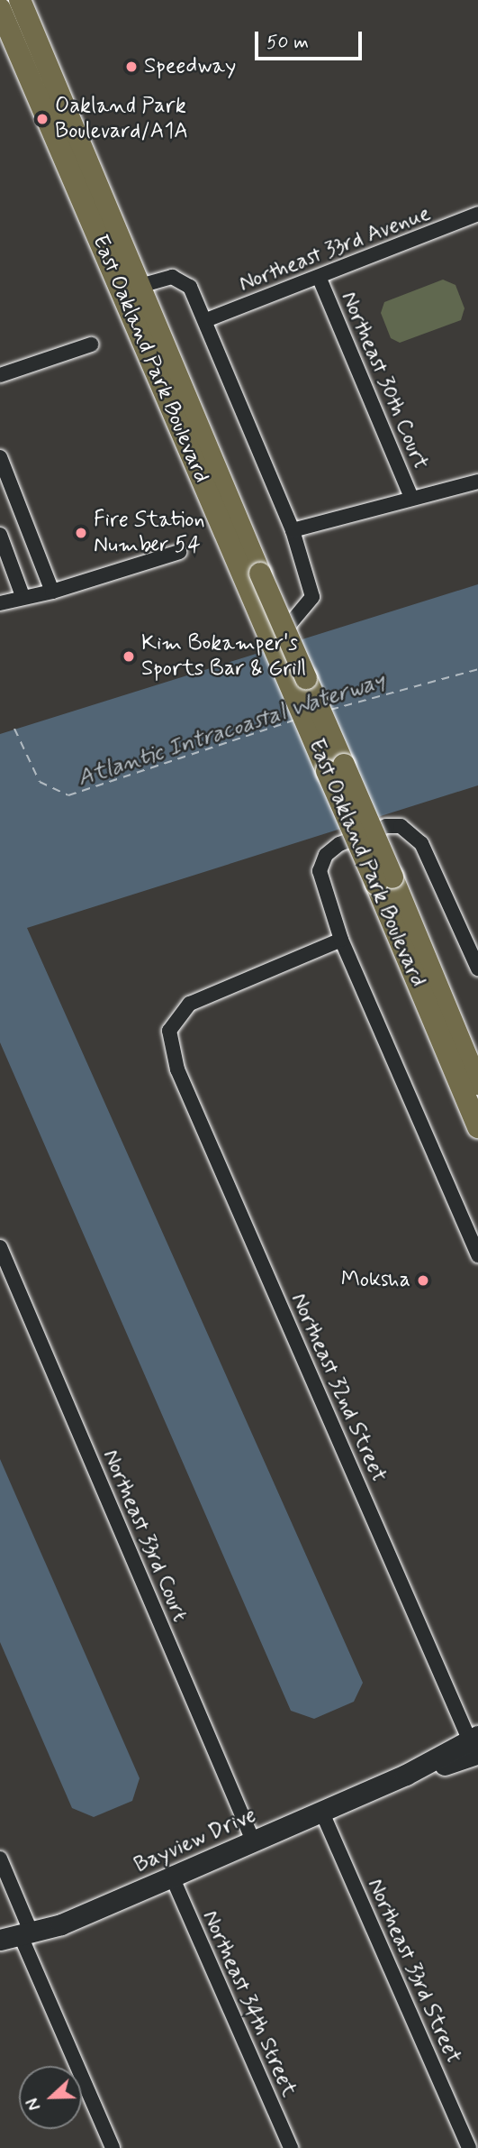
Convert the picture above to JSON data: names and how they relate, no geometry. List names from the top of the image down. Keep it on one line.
{"streets":{"main road":["East Oakland Park Boulevard"],"street":["Northeast 33rd Avenue","Northeast 30th Court","Northeast 32nd Street","Northeast 33rd Court","Bayview Drive","Northeast 33rd Street","Northeast 34th Street"]},"crossings":[["Northeast 33rd Avenue","East Oakland Park Boulevard"],["Northeast 33rd Avenue","Northeast 30th Court"],["Northeast 32nd Street","Bayview Drive"],["Northeast 33rd Court","Bayview Drive"],["Bayview Drive","Northeast 33rd Street"],["Bayview Drive","Northeast 34th Street"]],"water":["Atlantic Intracoastal Waterway"],"places":["Speedway","Oakland Park Boulevard/A1A","Fire Station Number 54","Kim Bokamper's Sports Bar & Grill","Moksha"],"scale_bar":"50 m","north":"left"}
